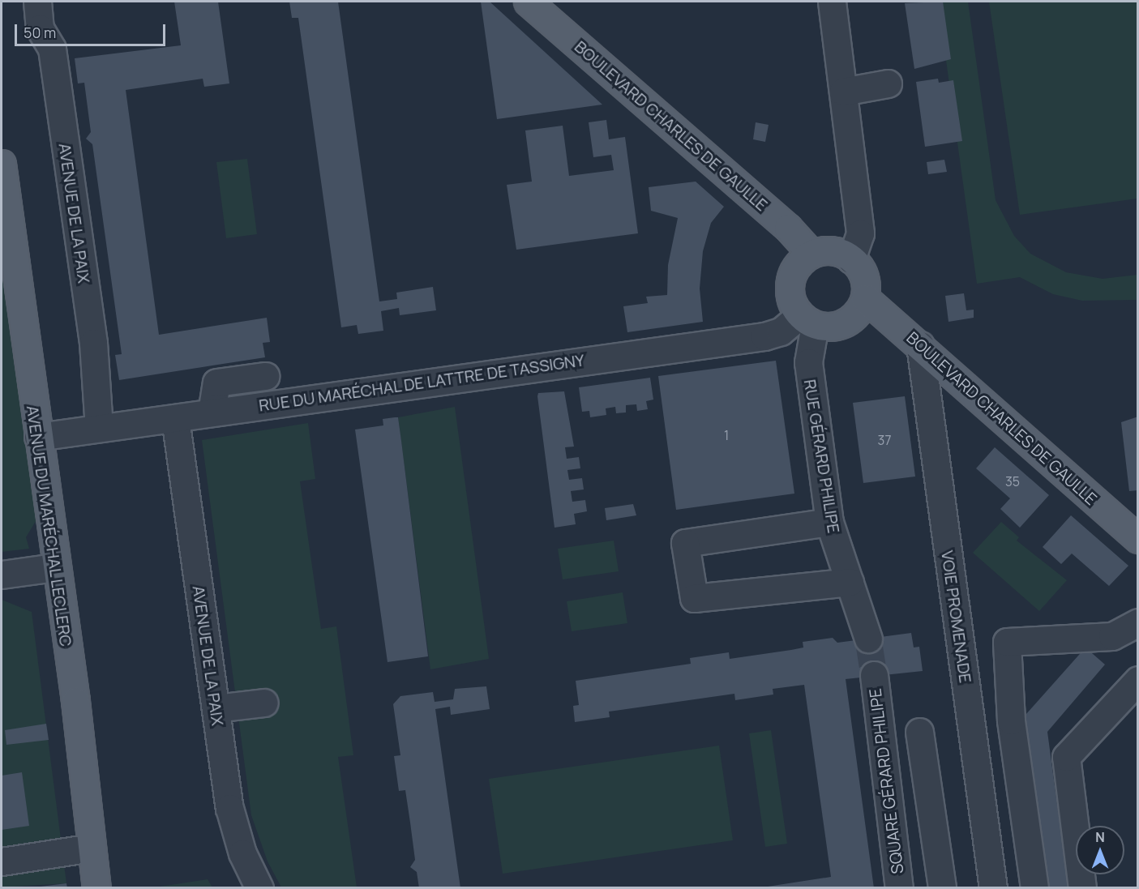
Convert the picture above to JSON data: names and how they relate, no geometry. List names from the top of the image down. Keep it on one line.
{"streets":{"main road":["BOULEVARD CHARLES DE GAULLE","AVENUE DU MARÉCHAL LECLERC"],"street":["AVENUE DE LA PAIX","RUE DU MARÉCHAL DE LATTRE DE TASSIGNY","RUE GÉRARD PHILIPE","VOIE PROMENADE","SQUARE GÉRARD PHILIPE"]},"crossings":[["BOULEVARD CHARLES DE GAULLE","RUE DU MARÉCHAL DE LATTRE DE TASSIGNY"],["BOULEVARD CHARLES DE GAULLE","RUE GÉRARD PHILIPE"],["BOULEVARD CHARLES DE GAULLE","VOIE PROMENADE"],["AVENUE DE LA PAIX","RUE DU MARÉCHAL DE LATTRE DE TASSIGNY"],["RUE DU MARÉCHAL DE LATTRE DE TASSIGNY","RUE GÉRARD PHILIPE"],["RUE DU MARÉCHAL DE LATTRE DE TASSIGNY","AVENUE DU MARÉCHAL LECLERC"]],"house_numbers":["1","37","35"],"scale_bar":"50 m","north":"top"}
